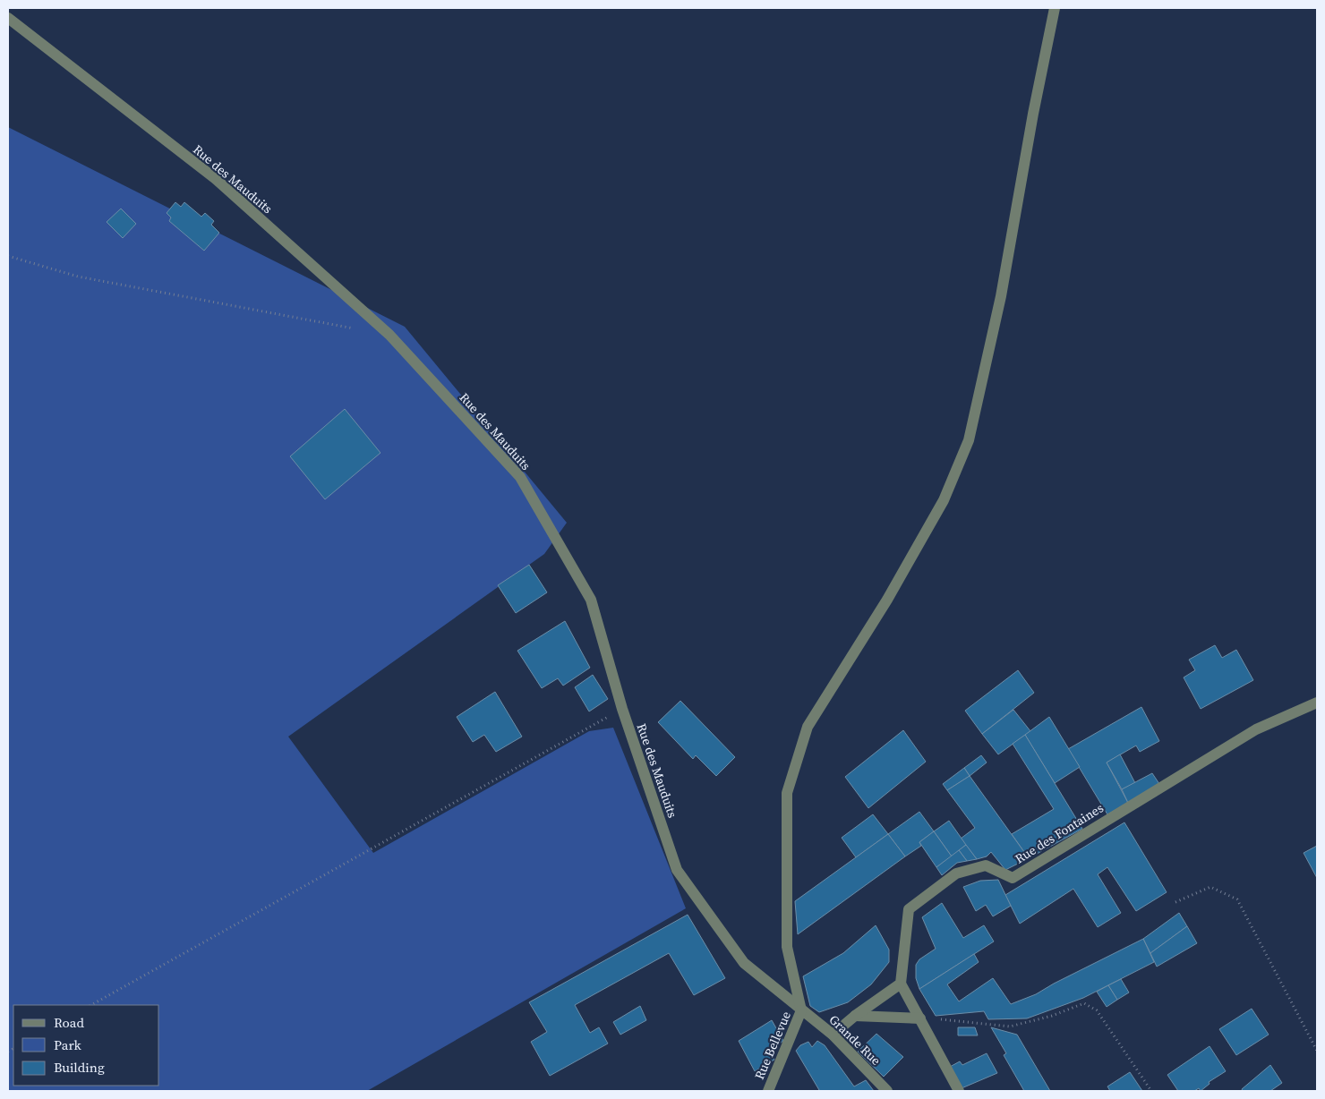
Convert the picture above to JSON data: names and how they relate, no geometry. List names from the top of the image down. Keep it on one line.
{"streets":{"street":["Rue des Mauduits","Rue des Fontaines","Grande Rue","Rue Bellevue"]},"crossings":[["Rue des Mauduits","Grande Rue"],["Rue des Mauduits","Rue Bellevue"],["Grande Rue","Rue Bellevue"]],"legend":["Road","Park","Building"]}
